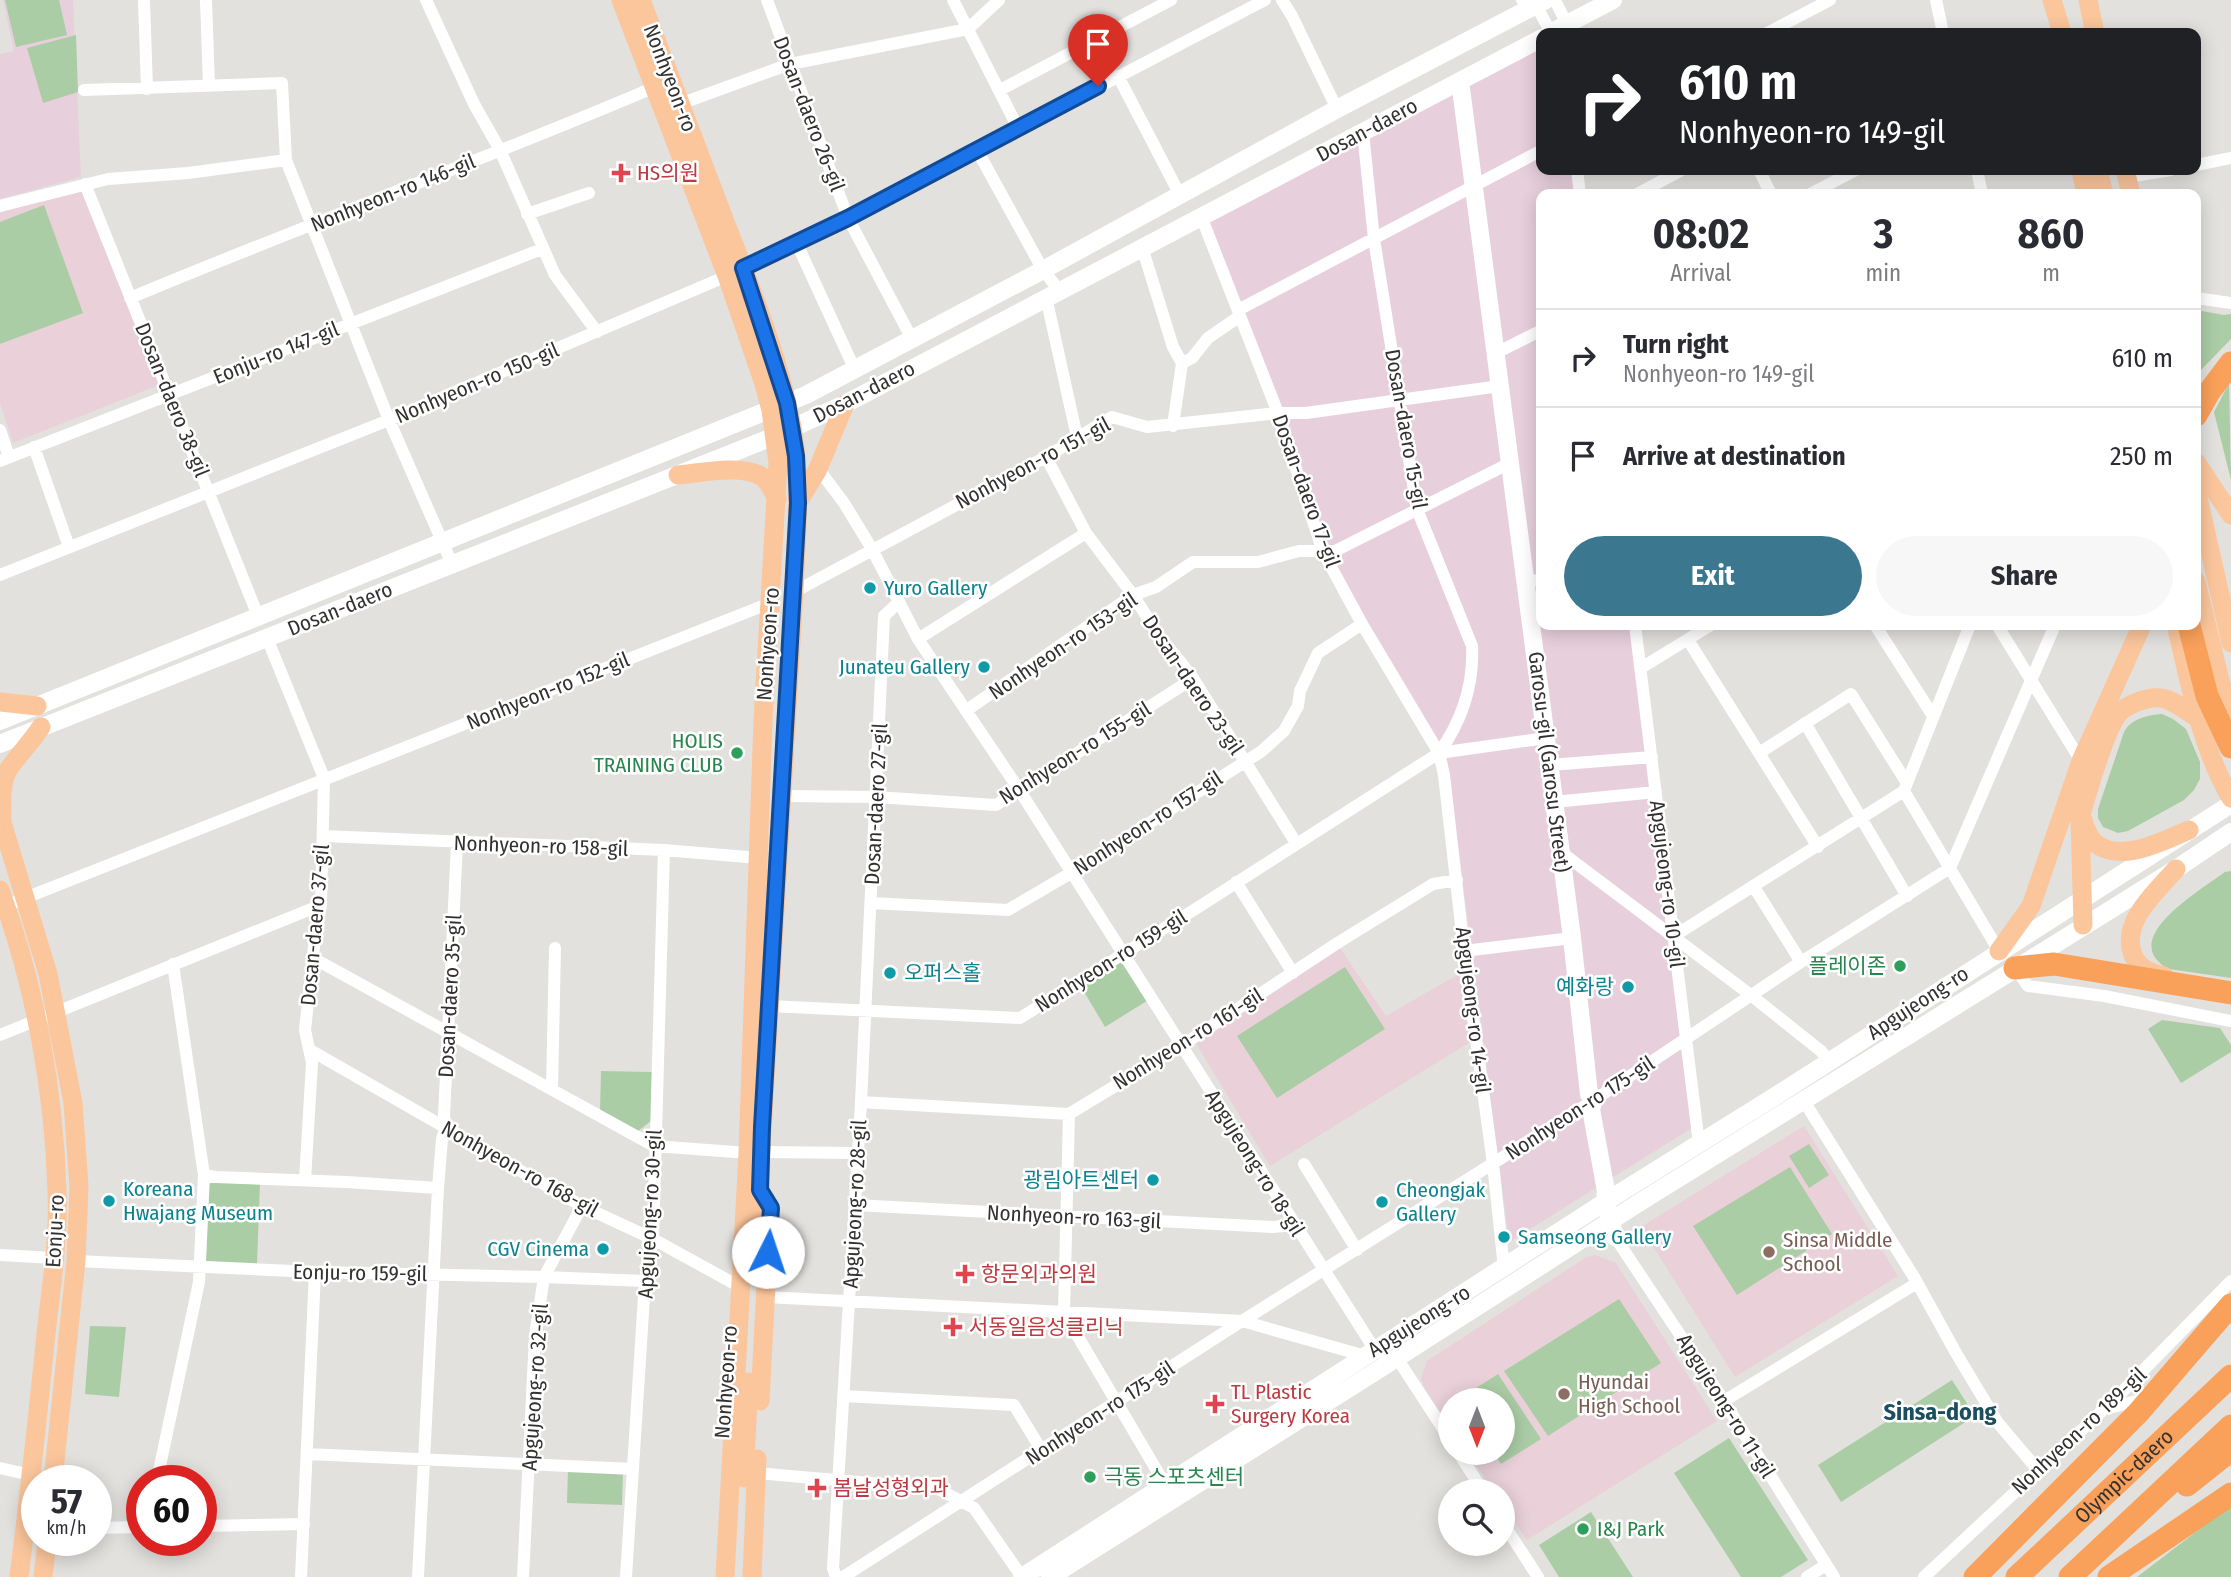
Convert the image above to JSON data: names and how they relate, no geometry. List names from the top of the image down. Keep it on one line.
{"streets":{"highway":["Olympic-daero"],"main road":["Nonhyeon-ro","Dosan-daero","Garosu-gil (Garosu Street)","Apgujeong-ro","Eonju-ro"],"street":["Dosan-daero 26-gil","Nonhyeon-ro 146-gil","Eonju-ro 147-gil","Nonhyeon-ro 150-gil","Dosan-daero 38-gil","Dosan-daero 15-gil","Nonhyeon-ro 151-gil","Dosan-daero 17-gil","Nonhyeon-ro 153-gil","Dosan-daero 23-gil","Nonhyeon-ro 152-gil","Nonhyeon-ro 155-gil","Dosan-daero 27-gil","Nonhyeon-ro 157-gil","Nonhyeon-ro 158-gil","Apgujeong-ro 10-gil","Dosan-daero 37-gil","Nonhyeon-ro 159-gil","Dosan-daero 35-gil","Apgujeong-ro 14-gil","Nonhyeon-ro 161-gil","Nonhyeon-ro 175-gil","Apgujeong-ro 18-gil","Nonhyeon-ro 168-gil","Apgujeong-ro 28-gil","Apgujeong-ro 30-gil","Nonhyeon-ro 163-gil","Eonju-ro 159-gil","Apgujeong-ro 32-gil","Apgujeong-ro 11-gil","Nonhyeon-ro 189-gil"]},"crossings":[["Nonhyeon-ro","Dosan-daero"],["Nonhyeon-ro","Nonhyeon-ro 146-gil"],["Nonhyeon-ro","Nonhyeon-ro 150-gil"],["Nonhyeon-ro","Nonhyeon-ro 151-gil"],["Nonhyeon-ro","Nonhyeon-ro 152-gil"],["Nonhyeon-ro","Nonhyeon-ro 155-gil"],["Nonhyeon-ro","Nonhyeon-ro 158-gil"],["Nonhyeon-ro","Nonhyeon-ro 159-gil"],["Nonhyeon-ro","Nonhyeon-ro 168-gil"],["Dosan-daero 26-gil","Dosan-daero"],["Dosan-daero 26-gil","Nonhyeon-ro 150-gil"],["Dosan-daero","Dosan-daero 38-gil"],["Dosan-daero","Dosan-daero 15-gil"],["Dosan-daero","Dosan-daero 17-gil"],["Dosan-daero","Garosu-gil (Garosu Street)"],["Dosan-daero","Dosan-daero 37-gil"],["Nonhyeon-ro 146-gil","Dosan-daero 38-gil"],["Eonju-ro 147-gil","Dosan-daero 38-gil"],["Nonhyeon-ro 150-gil","Dosan-daero 38-gil"],["Dosan-daero 15-gil","Nonhyeon-ro 151-gil"],["Dosan-daero 15-gil","Dosan-daero 17-gil"],["Dosan-daero 15-gil","Nonhyeon-ro 153-gil"],["Dosan-daero 15-gil","Nonhyeon-ro 159-gil"],["Dosan-daero 15-gil","Apgujeong-ro 14-gil"],["Nonhyeon-ro 151-gil","Dosan-daero 17-gil"],["Nonhyeon-ro 151-gil","Dosan-daero 23-gil"],["Nonhyeon-ro 151-gil","Garosu-gil (Garosu Street)"],["Nonhyeon-ro 151-gil","Apgujeong-ro 18-gil"],["Dosan-daero 17-gil","Nonhyeon-ro 153-gil"],["Dosan-daero 17-gil","Nonhyeon-ro 157-gil"],["Dosan-daero 17-gil","Nonhyeon-ro 159-gil"],["Dosan-daero 17-gil","Apgujeong-ro 14-gil"],["Nonhyeon-ro 153-gil","Dosan-daero 23-gil"],["Nonhyeon-ro 153-gil","Garosu-gil (Garosu Street)"],["Nonhyeon-ro 153-gil","Apgujeong-ro 18-gil"],["Dosan-daero 23-gil","Nonhyeon-ro 155-gil"],["Dosan-daero 23-gil","Nonhyeon-ro 157-gil"],["Dosan-daero 23-gil","Nonhyeon-ro 159-gil"],["Nonhyeon-ro 152-gil","Dosan-daero 37-gil"],["Nonhyeon-ro 152-gil","Eonju-ro"],["Nonhyeon-ro 155-gil","Dosan-daero 27-gil"],["Nonhyeon-ro 155-gil","Apgujeong-ro 18-gil"],["Garosu-gil (Garosu Street)","Nonhyeon-ro 159-gil"],["Garosu-gil (Garosu Street)","Apgujeong-ro"],["Garosu-gil (Garosu Street)","Nonhyeon-ro 175-gil"],["Dosan-daero 27-gil","Nonhyeon-ro 157-gil"],["Dosan-daero 27-gil","Nonhyeon-ro 159-gil"],["Dosan-daero 27-gil","Apgujeong-ro 18-gil"],["Dosan-daero 27-gil","Apgujeong-ro 28-gil"],["Nonhyeon-ro 157-gil","Apgujeong-ro 18-gil"],["Nonhyeon-ro 158-gil","Dosan-daero 37-gil"],["Nonhyeon-ro 158-gil","Dosan-daero 35-gil"],["Nonhyeon-ro 158-gil","Apgujeong-ro 30-gil"],["Apgujeong-ro 10-gil","Apgujeong-ro"],["Apgujeong-ro 10-gil","Nonhyeon-ro 175-gil"],["Dosan-daero 37-gil","Nonhyeon-ro 168-gil"],["Nonhyeon-ro 159-gil","Apgujeong-ro 14-gil"],["Nonhyeon-ro 159-gil","Apgujeong-ro 18-gil"],["Nonhyeon-ro 159-gil","Apgujeong-ro 28-gil"],["Dosan-daero 35-gil","Nonhyeon-ro 168-gil"],["Dosan-daero 35-gil","Eonju-ro 159-gil"],["Apgujeong-ro","Apgujeong-ro 14-gil"],["Apgujeong-ro","Apgujeong-ro 18-gil"],["Apgujeong-ro","Apgujeong-ro 11-gil"],["Apgujeong-ro 14-gil","Nonhyeon-ro 161-gil"],["Apgujeong-ro 14-gil","Nonhyeon-ro 175-gil"],["Nonhyeon-ro 161-gil","Apgujeong-ro 18-gil"],["Nonhyeon-ro 175-gil","Apgujeong-ro 18-gil"],["Apgujeong-ro 18-gil","Nonhyeon-ro 163-gil"],["Nonhyeon-ro 168-gil","Apgujeong-ro 30-gil"],["Nonhyeon-ro 168-gil","Apgujeong-ro 32-gil"],["Apgujeong-ro 28-gil","Nonhyeon-ro 163-gil"],["Apgujeong-ro 30-gil","Eonju-ro 159-gil"],["Eonju-ro","Eonju-ro 159-gil"],["Eonju-ro 159-gil","Apgujeong-ro 32-gil"]],"districts":["Sinsa-dong"],"places":{"health":["HS의원","항문외과의원","서동일음성클리닉","TL Plastic Surgery Korea","봄날성형외과"],"other":["Yuro Gallery","Junateu Gallery","HOLIS TRAINING CLUB","플레이존","오퍼스홀","예화랑","광림아트센터","Koreana Hwajang Museum","Cheongjak Gallery","Samseong Gallery","CGV Cinema","Sinsa Middle School","Hyundai High School","극동 스포츠센터","I&J Park"]},"north":"bottom","page":{"turn":["610 m","Nonhyeon-ro 149-gil"],"eta":["08:02","Arrival","3","min","860","m"],"list":[{"name":"Turn right","note":"Nonhyeon-ro 149-gil","value":"610 m"},{"name":"Arrive at destination","value":"250 m"}],"buttons":["Exit","Share"],"speed":"57 km/h","limit":"60"}}
